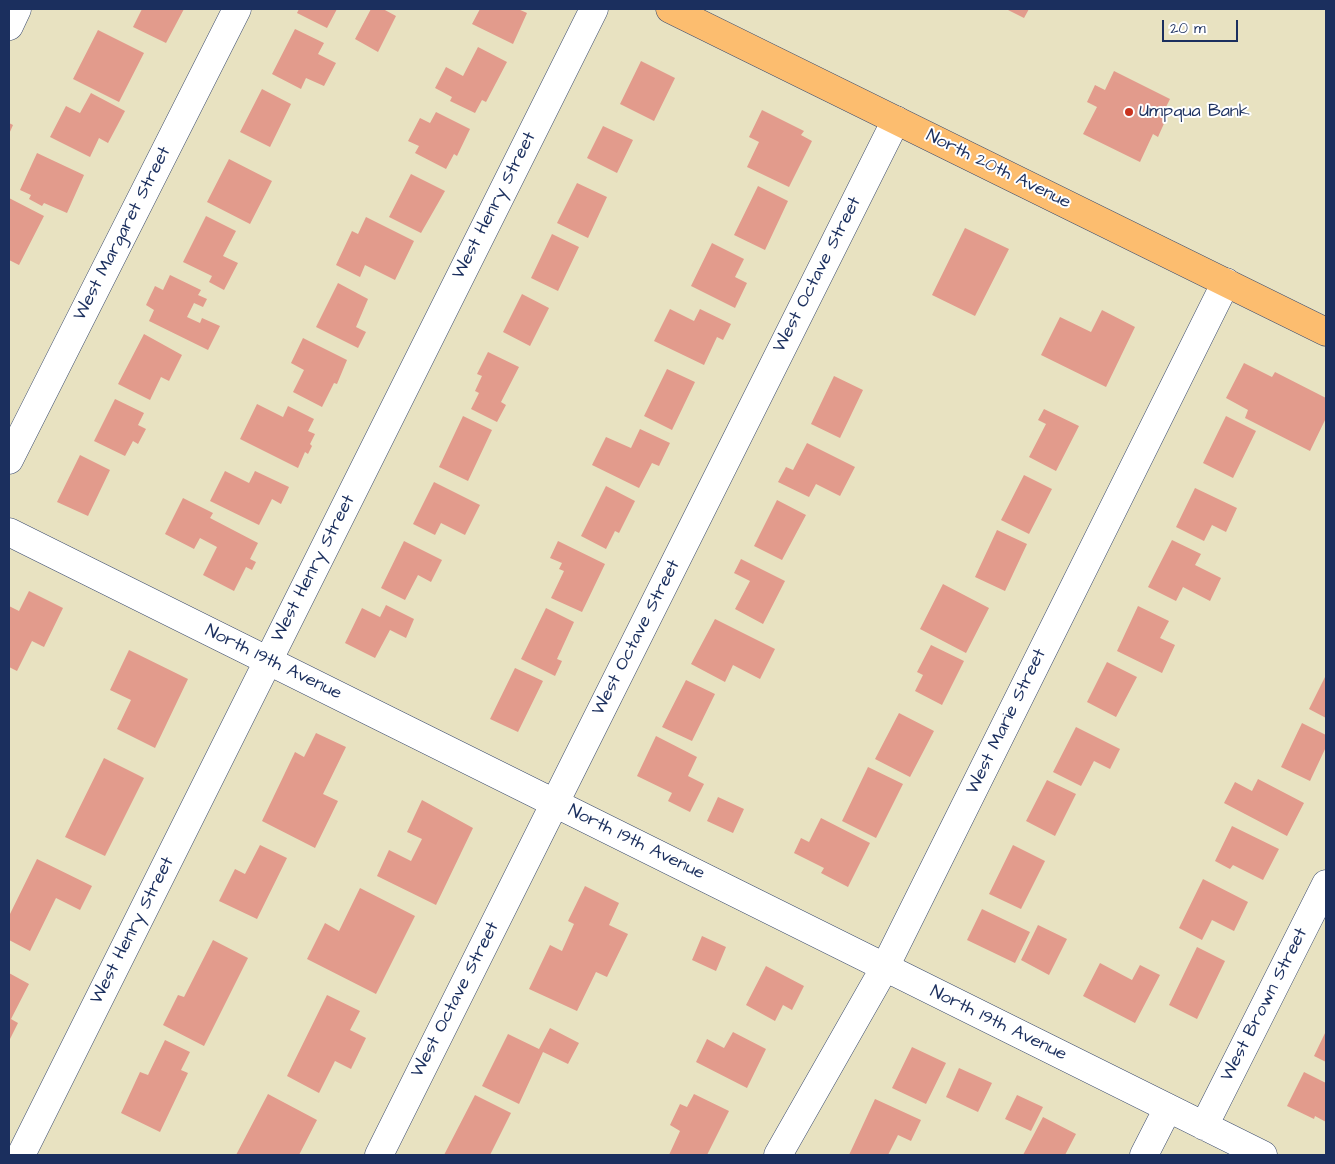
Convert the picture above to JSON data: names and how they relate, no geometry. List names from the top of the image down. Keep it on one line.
{"streets":{"main road":["North 20th Avenue"],"street":["West Henry Street","West Margaret Street","West Octave Street","North 19th Avenue","West Marie Street","West Brown Street"]},"crossings":[["North 20th Avenue","West Octave Street"],["North 20th Avenue","West Marie Street"],["West Henry Street","North 19th Avenue"],["West Octave Street","North 19th Avenue"],["North 19th Avenue","West Marie Street"],["North 19th Avenue","West Brown Street"]],"places":["Umpqua Bank"],"scale_bar":"20 m"}
